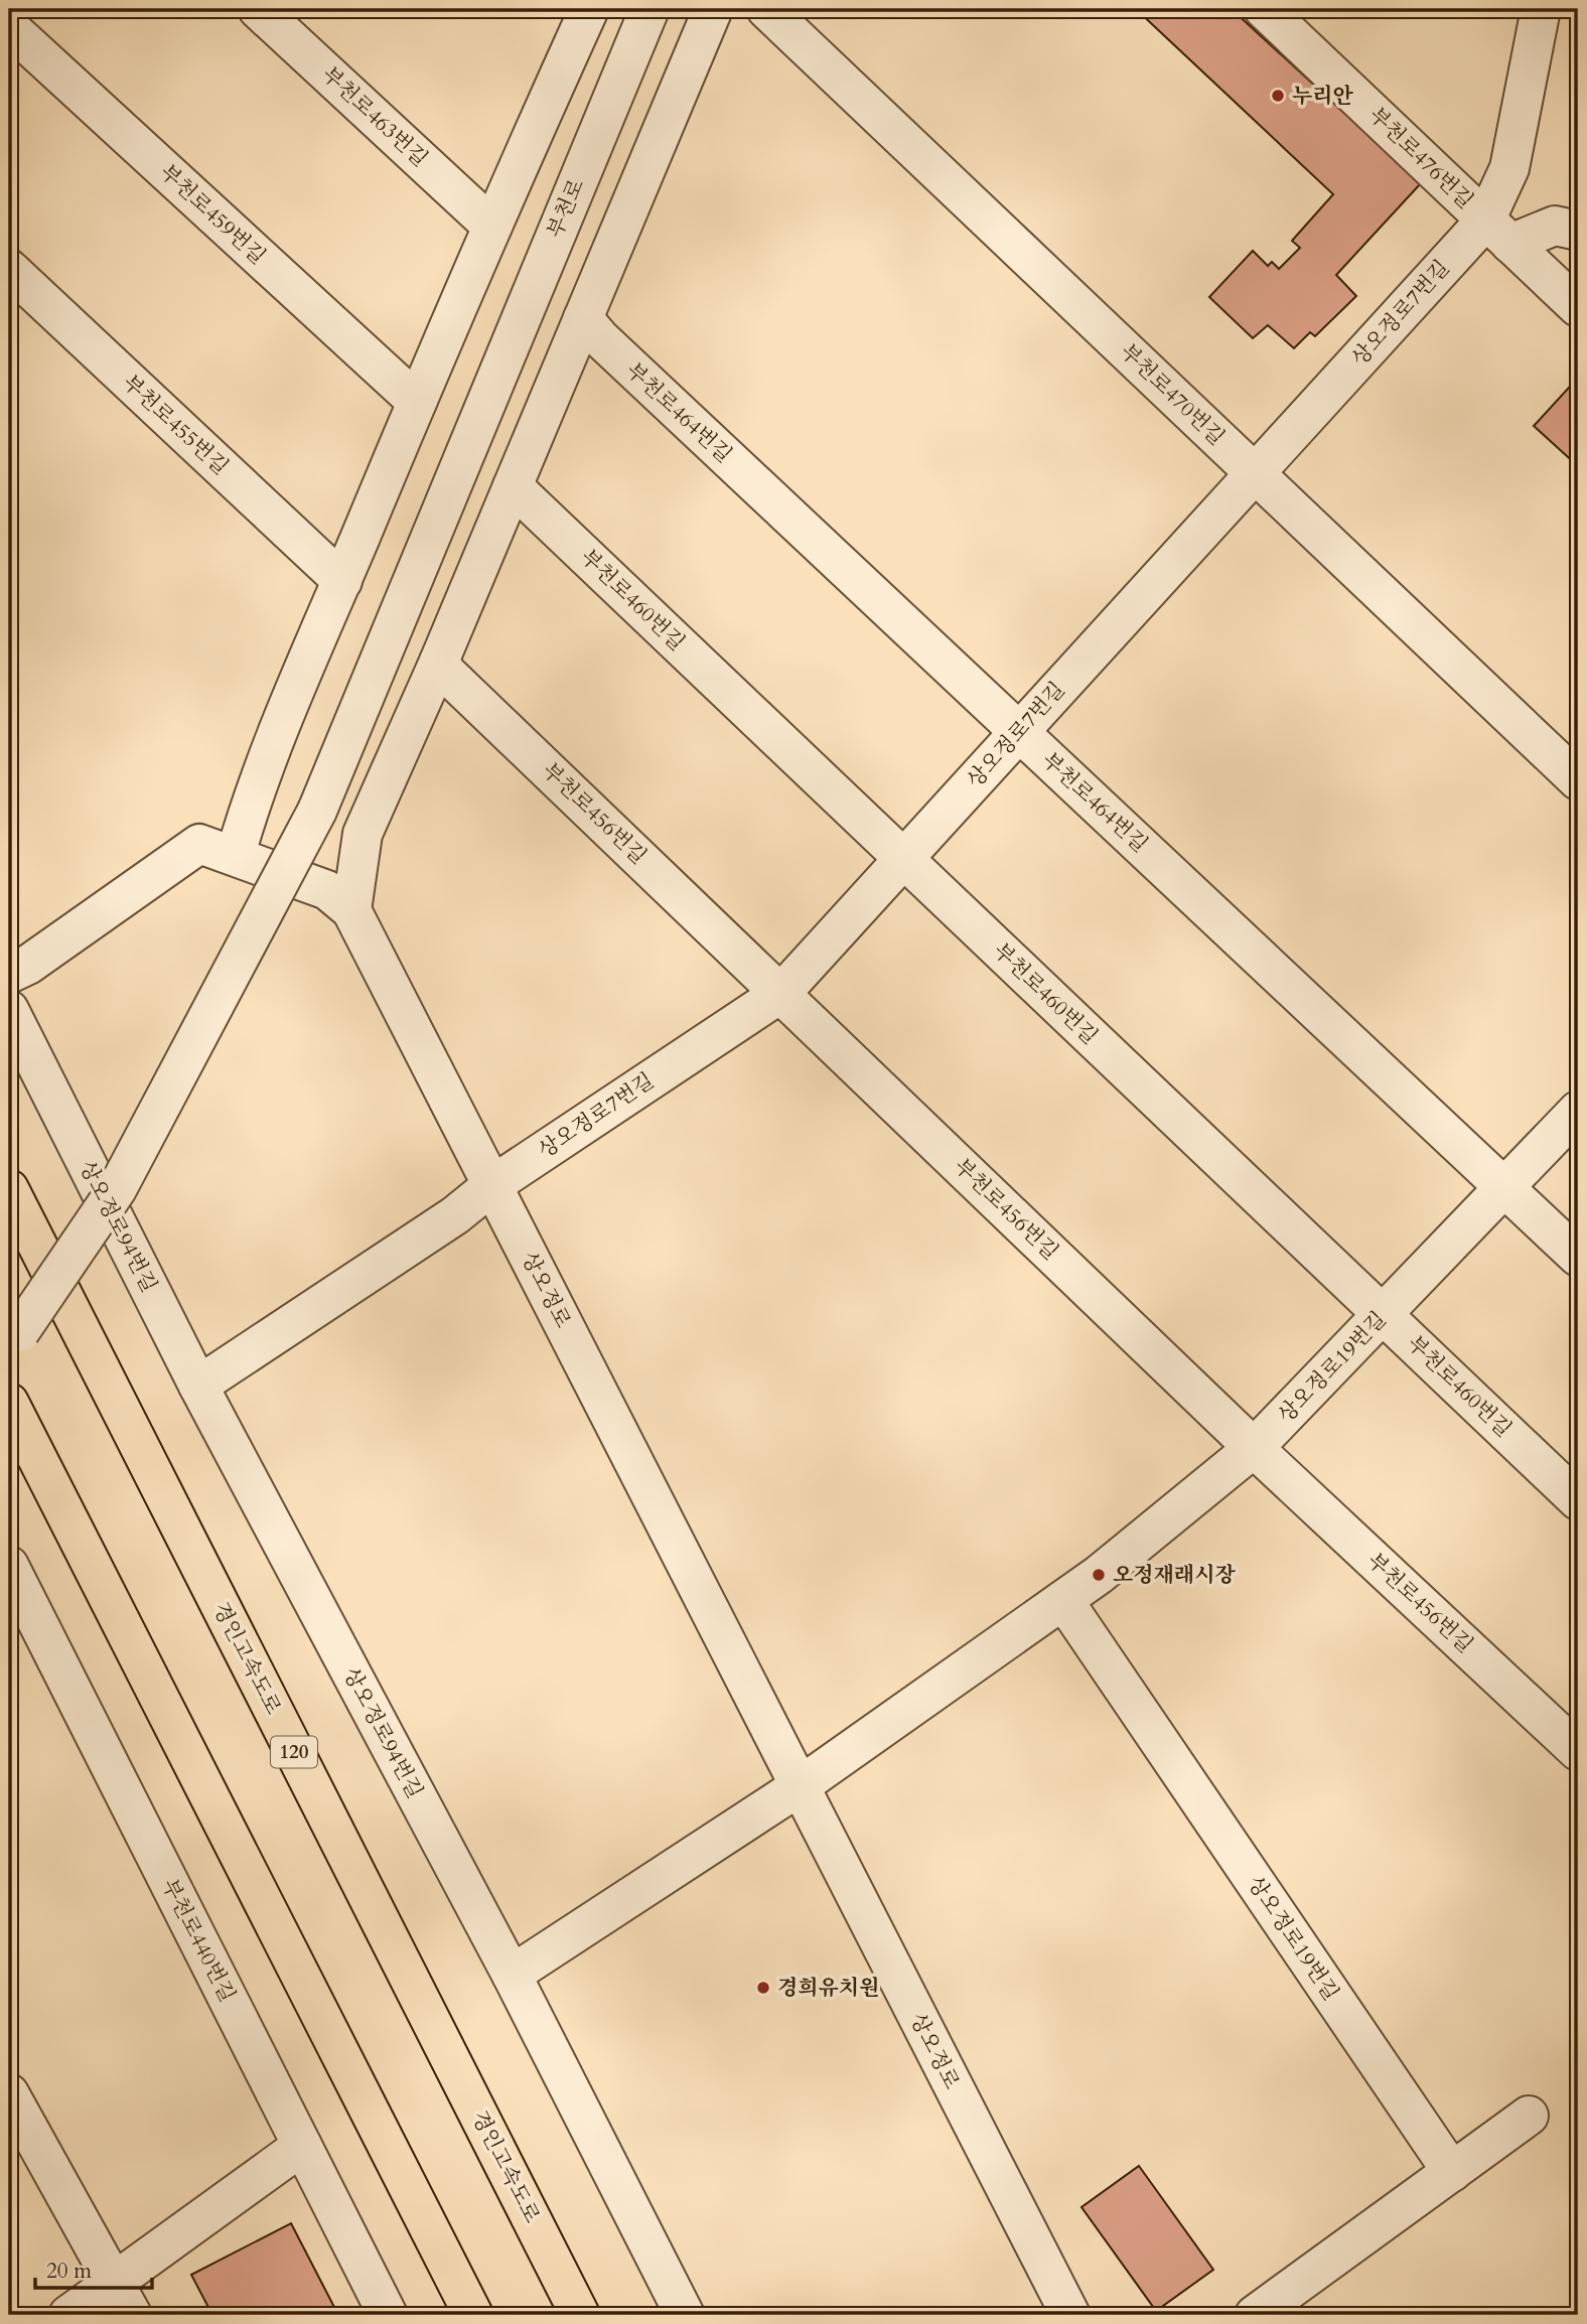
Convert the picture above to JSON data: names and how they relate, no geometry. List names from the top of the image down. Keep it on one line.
{"streets":{"highway":["경인고속도로","120"],"street":["부천로463번길","부천로476번길","부천로","부천로459번길","상오정로7번길","부천로470번길","부천로464번길","부천로455번길","부천로460번길","부천로456번길","상오정로94번길","상오정로","상오정로19번길","부천로440번길"]},"crossings":[["부천로476번길","상오정로7번길"],["상오정로7번길","부천로470번길"],["상오정로7번길","부천로464번길"],["상오정로7번길","부천로460번길"],["상오정로7번길","부천로456번길"],["상오정로7번길","상오정로94번길"],["상오정로7번길","상오정로"],["부천로464번길","상오정로19번길"],["부천로460번길","상오정로19번길"],["부천로456번길","상오정로19번길"],["상오정로","상오정로19번길"]],"places":["누리안","오정재래시장","경희유치원"],"scale_bar":"20 m"}
